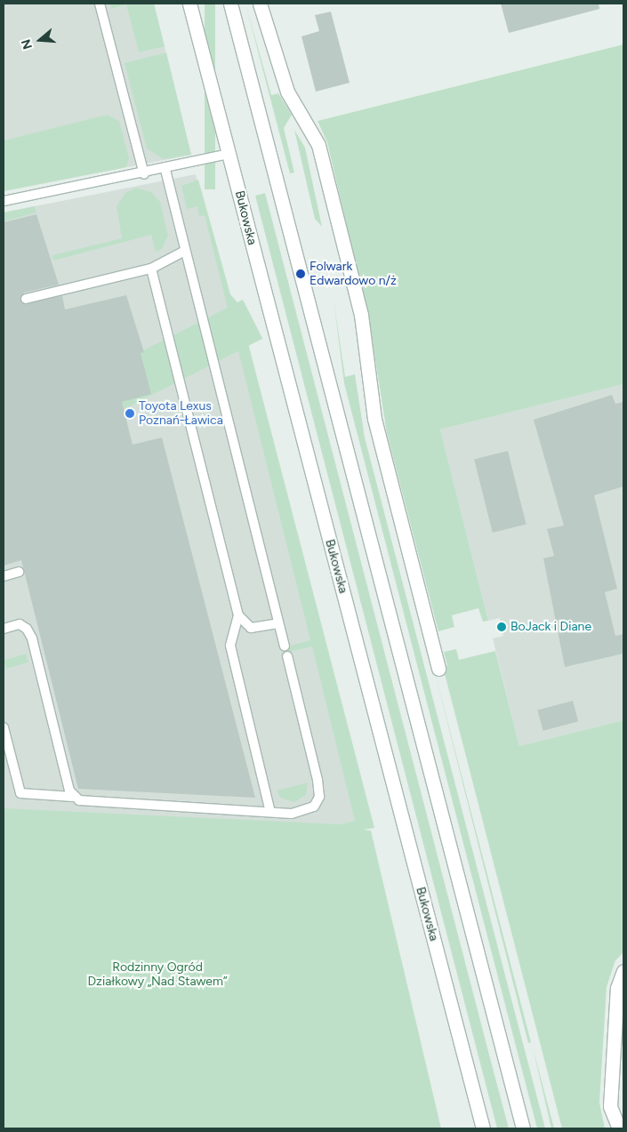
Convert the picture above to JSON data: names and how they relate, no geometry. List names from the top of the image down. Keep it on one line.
{"streets":{"main road":["Bukowska"]},"parks":["Rodzinny Ogród Działkowy „Nad Stawem”"],"places":["Folwark Edwardowo n/ż","Toyota Lexus Poznań-Ławica","BoJack i Diane"],"north":"left"}
